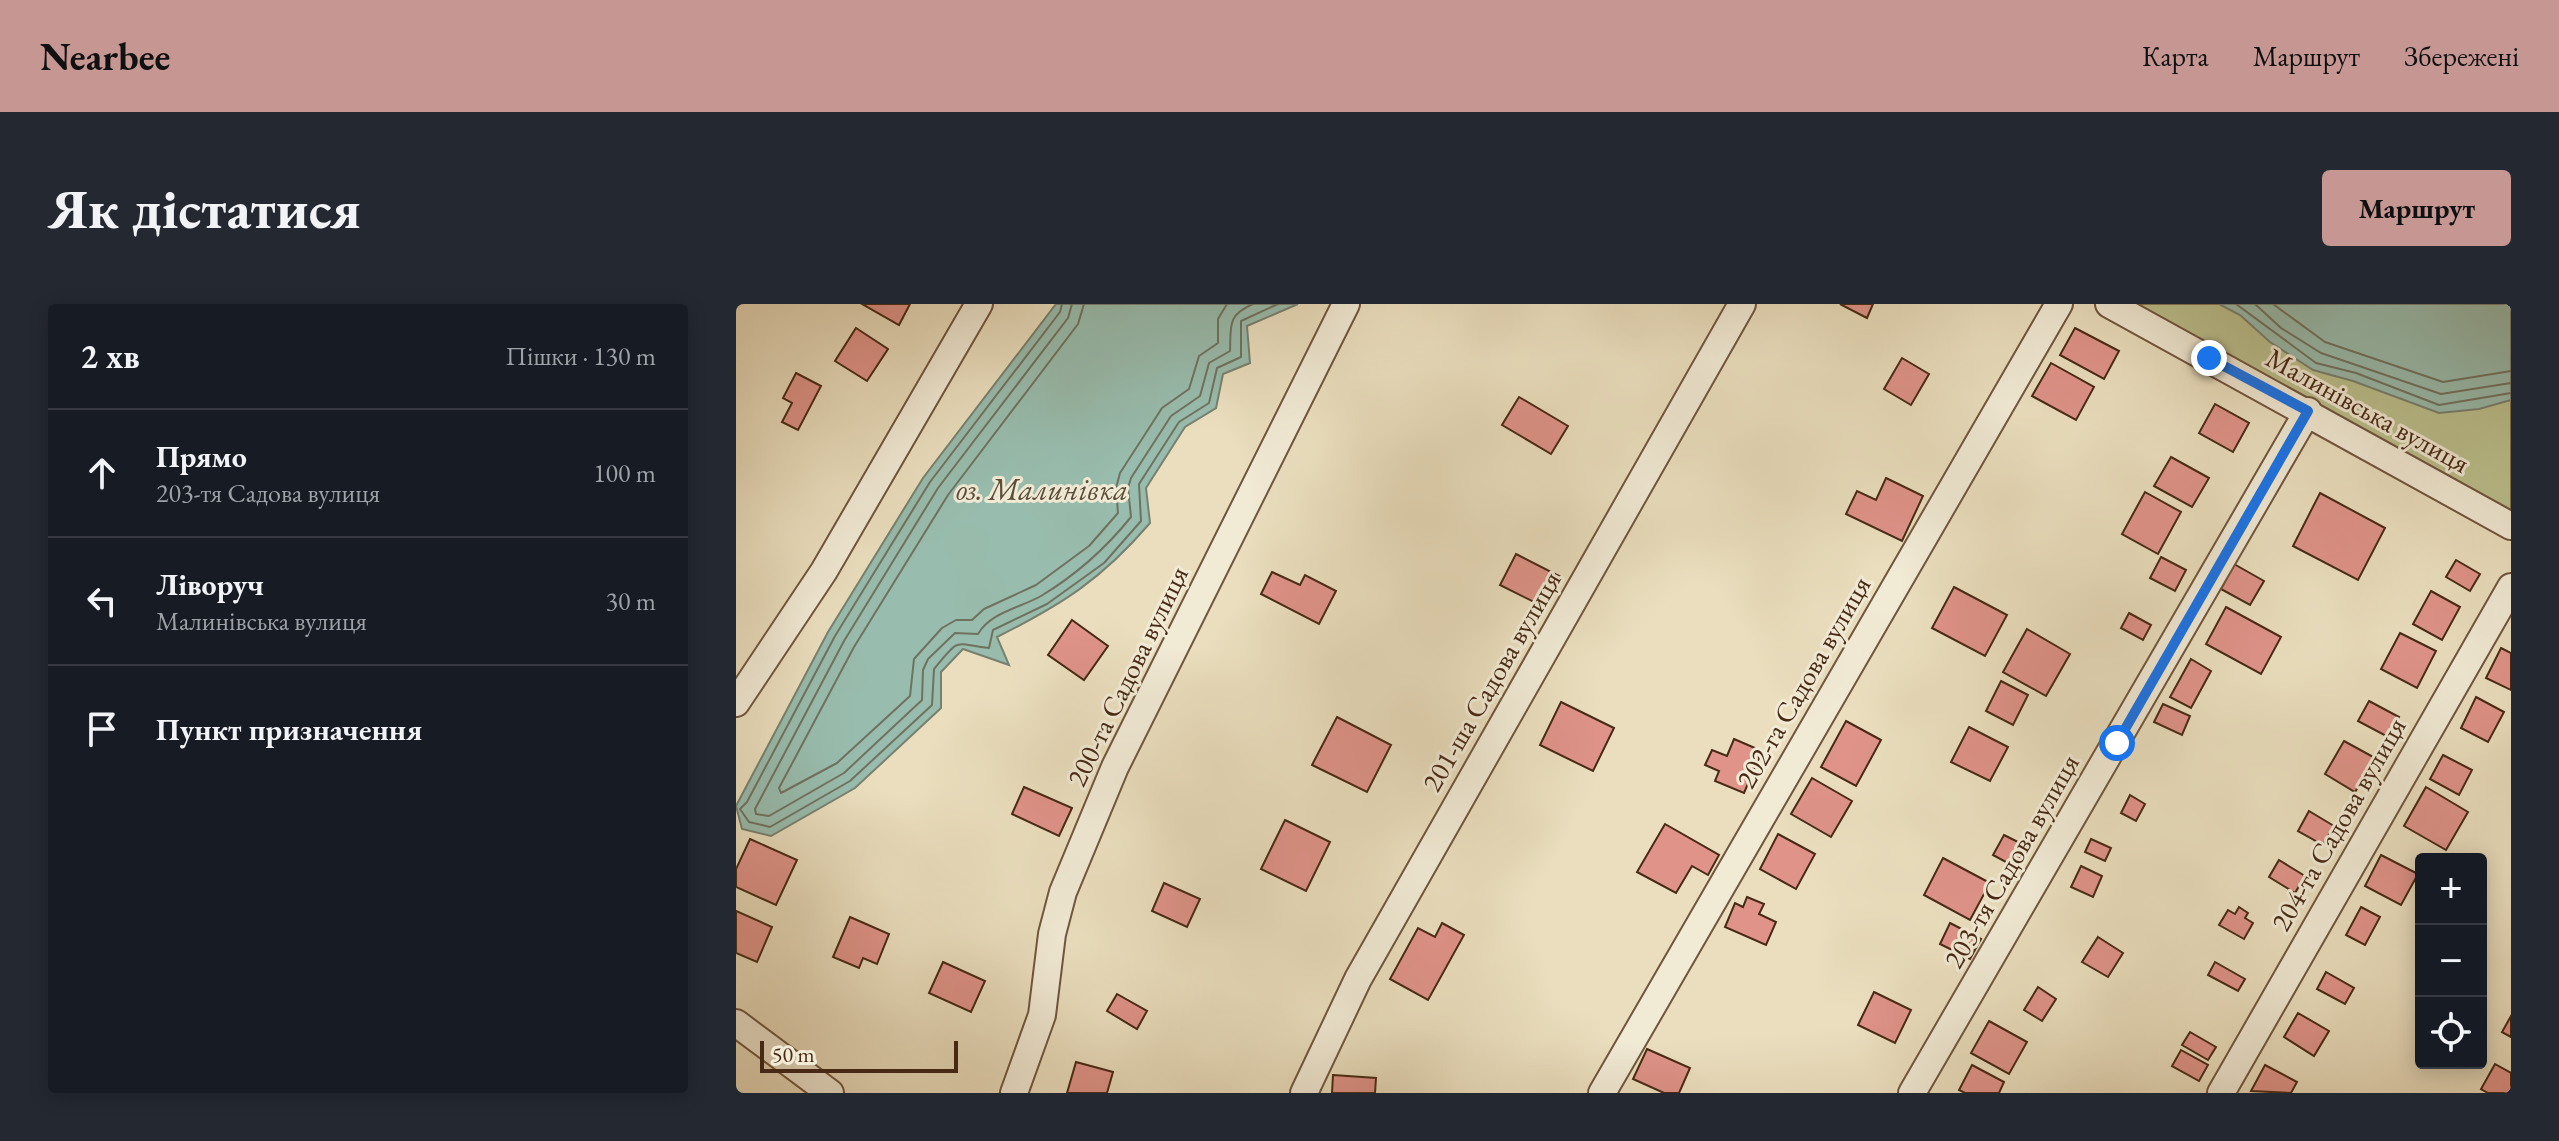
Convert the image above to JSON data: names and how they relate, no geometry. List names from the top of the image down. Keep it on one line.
{"streets":{"street":["Малинівська вулиця","200-та Садова вулиця","201-ша Садова вулиця","202-га Садова вулиця","204-та Садова вулиця","203-тя Садова вулиця"]},"crossings":[["Малинівська вулиця","203-тя Садова вулиця"]],"water":["оз. Малинівка"],"scale_bar":"50 m","page":{"header":"Nearbee","nav":["Карта","Маршрут","Збережені"],"buttons":"Маршрут","title":"Як дістатися","heading":["2 хв","Пішки · 130 m"],"list":[["Прямо","203-тя Садова вулиця","100 m"],["Ліворуч","Малинівська вулиця","30 m"],"Пункт призначення"],"map_buttons":["+","−"],"scale":"50 m"}}
